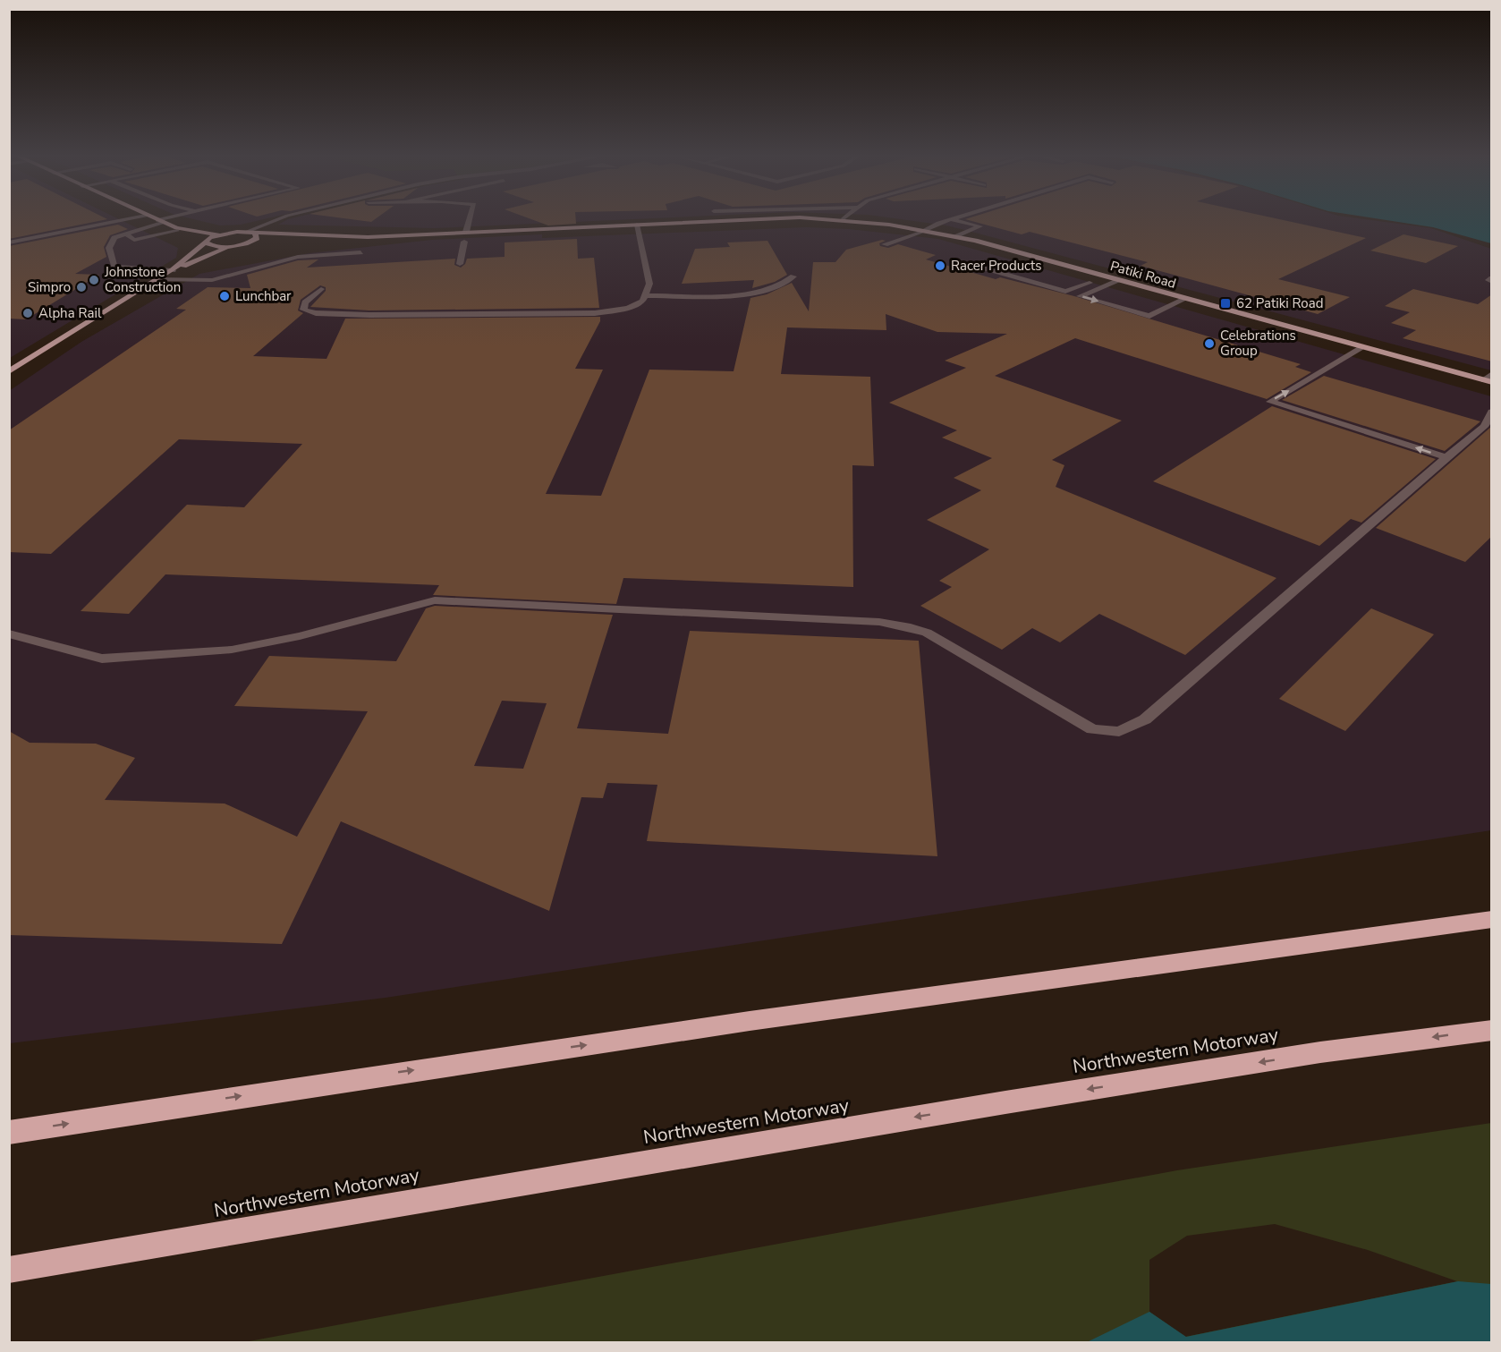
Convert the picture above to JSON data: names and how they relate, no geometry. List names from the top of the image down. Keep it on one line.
{"streets":{"highway":["Northwestern Motorway"],"main road":["Patiki Road"]},"places":{"other":["Racer Products","Johnstone Construction","Simpro","Lunchbar","Alpha Rail","Celebrations Group"],"transit":["62 Patiki Road"]}}
